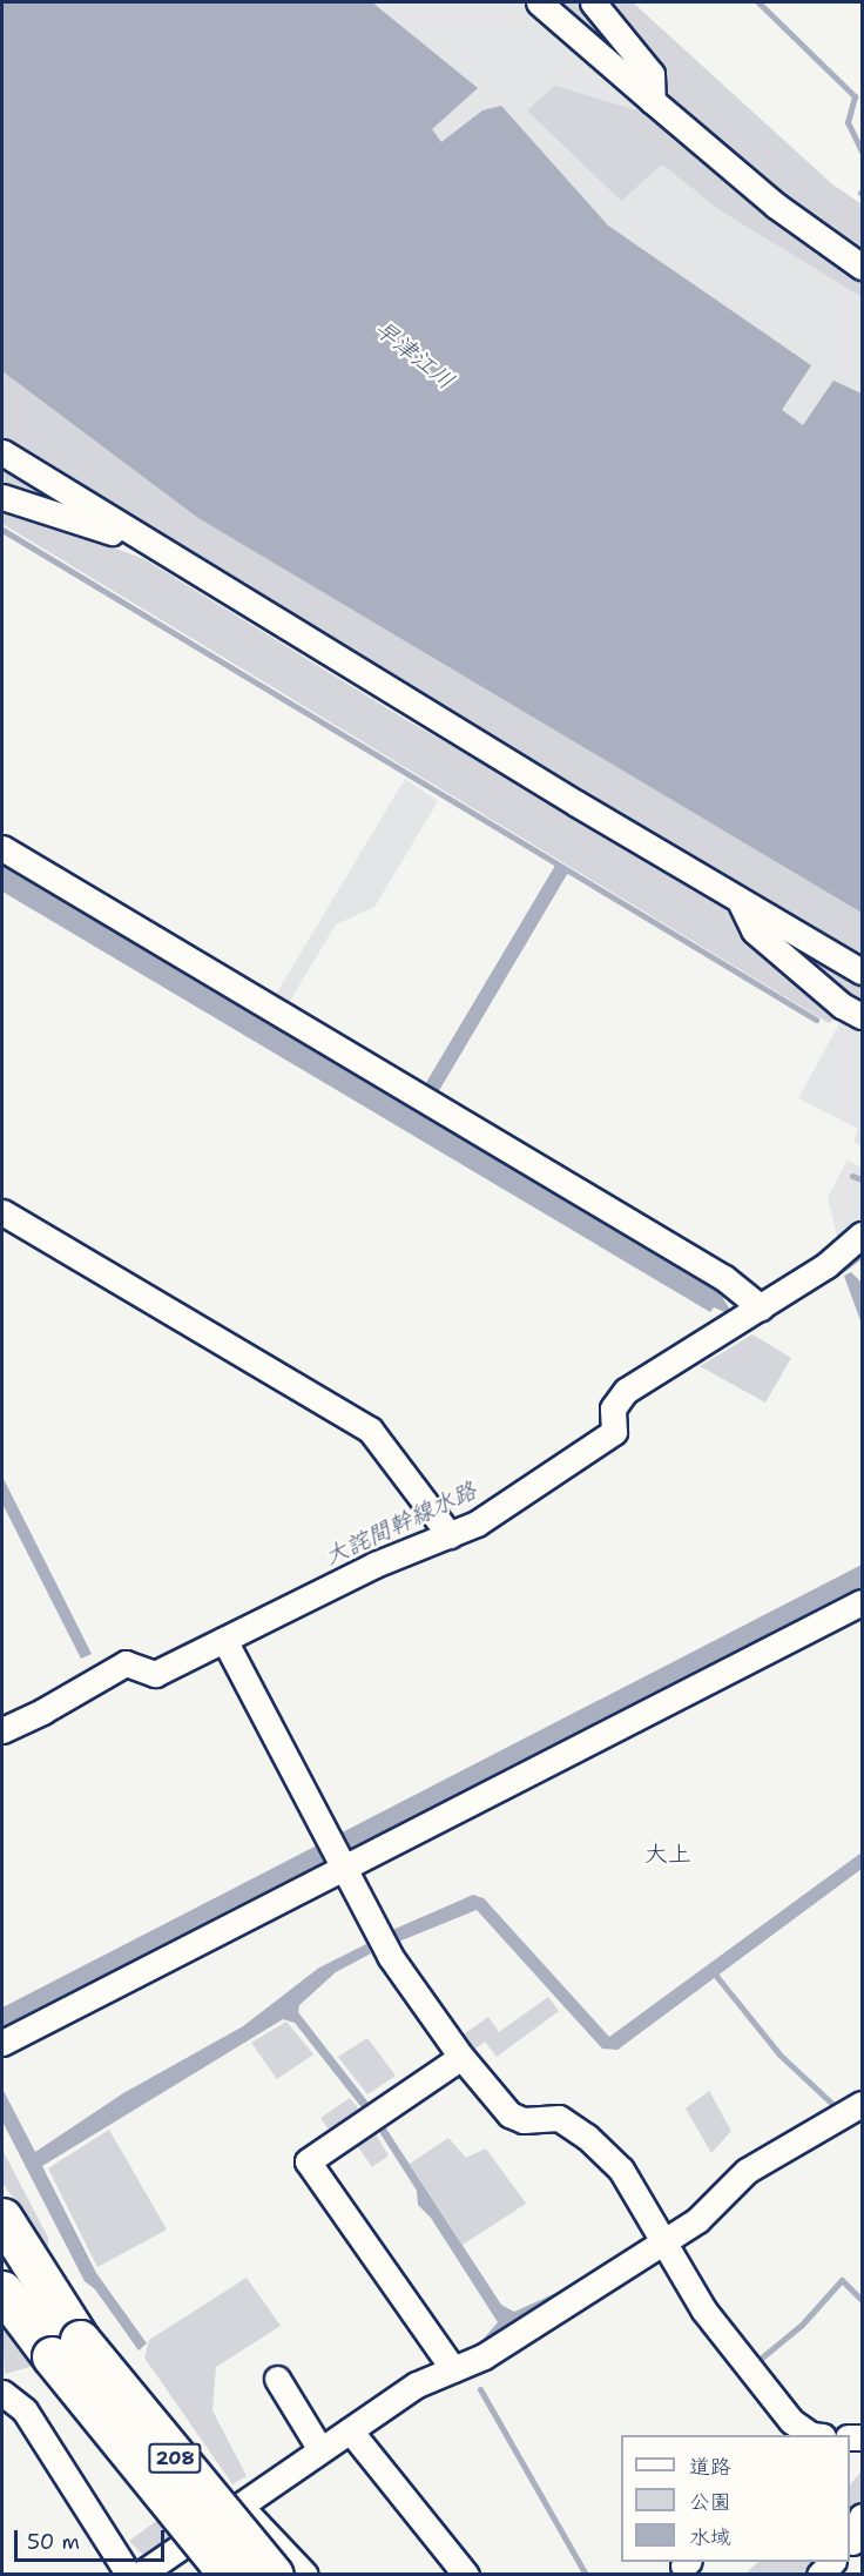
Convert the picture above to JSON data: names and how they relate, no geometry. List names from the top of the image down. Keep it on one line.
{"streets":{"highway":["208"]},"districts":["大上"],"water":["早津江川","大詫間幹線水路"],"legend":["道路","公園","水域"],"scale_bar":"50 m"}
